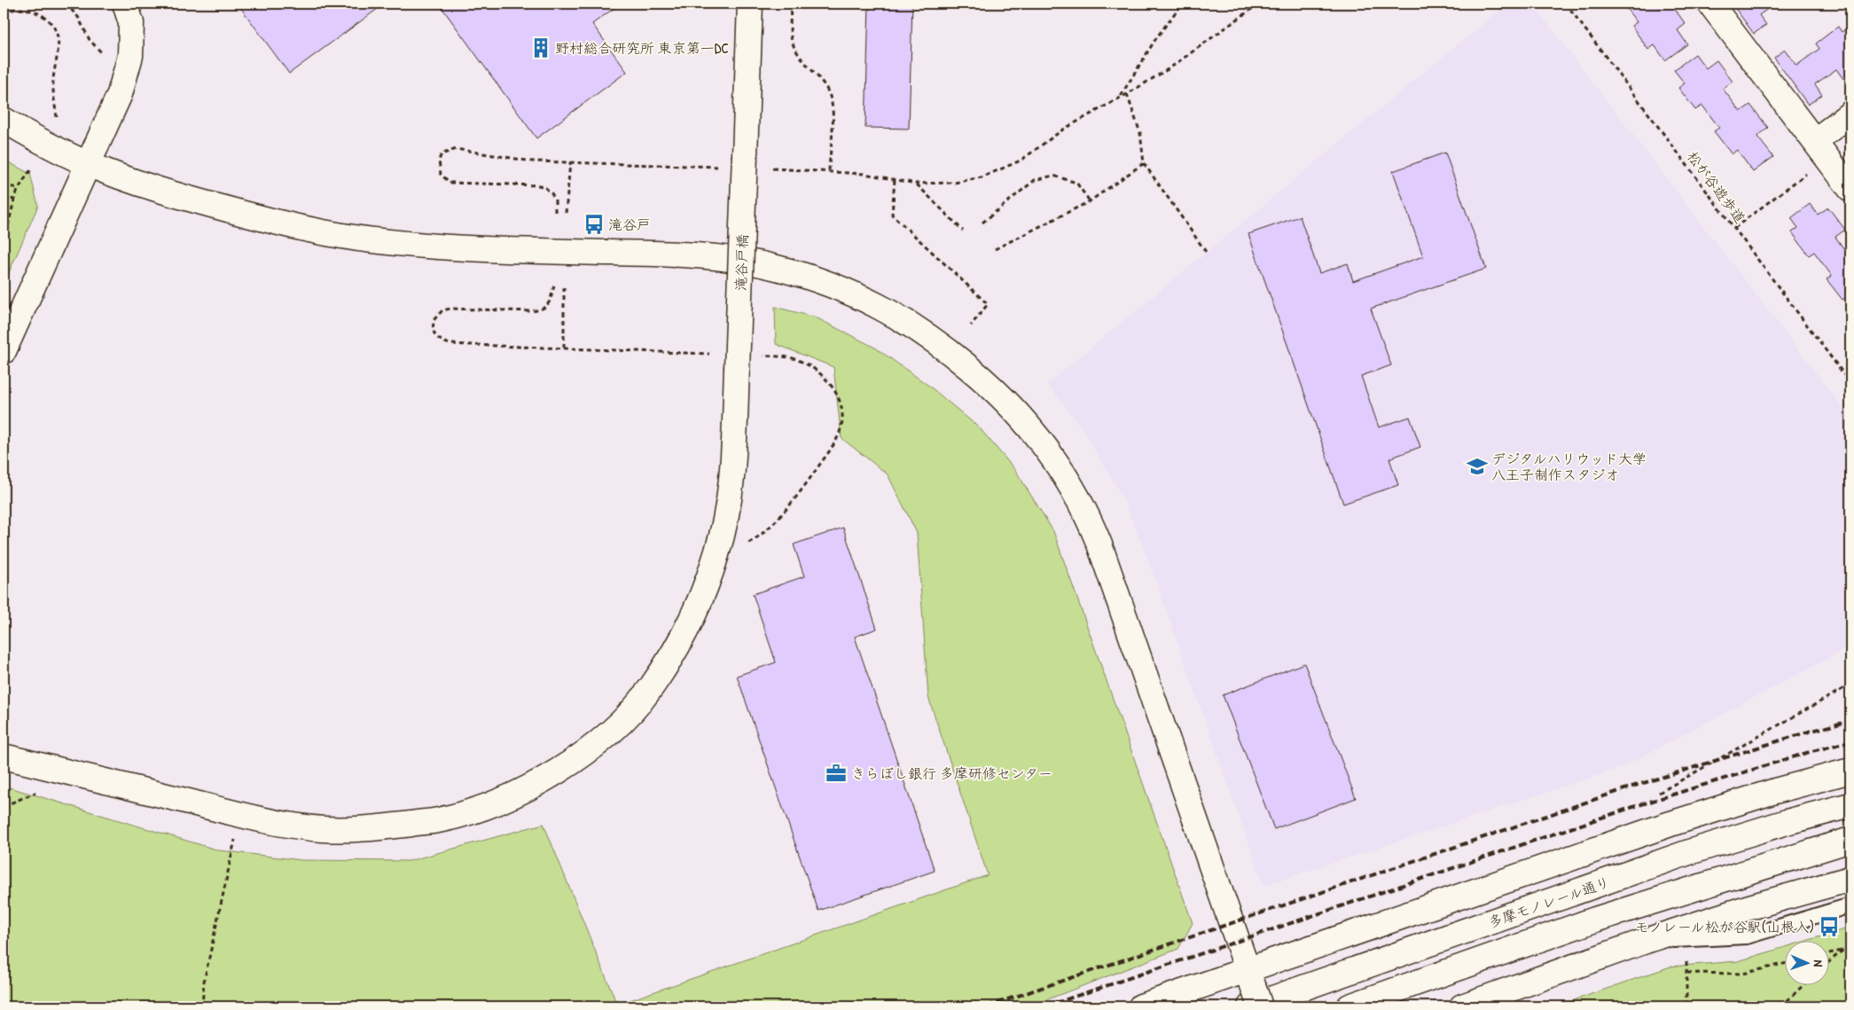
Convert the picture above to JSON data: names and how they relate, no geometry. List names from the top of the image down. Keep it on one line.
{"streets":{"street":["滝谷戸橋","多摩モノレール通り"],"path":["松が谷遊歩道"]},"places":{"building":["野村総合研究所 東京第一DC"],"bus stop":["滝谷戸","モノレール松が谷駅(山根入)"],"school or university":["デジタルハリウッド大学 八王子制作スタジオ"],"office":["きらぼし銀行 多摩研修センター"]},"north":"right"}
